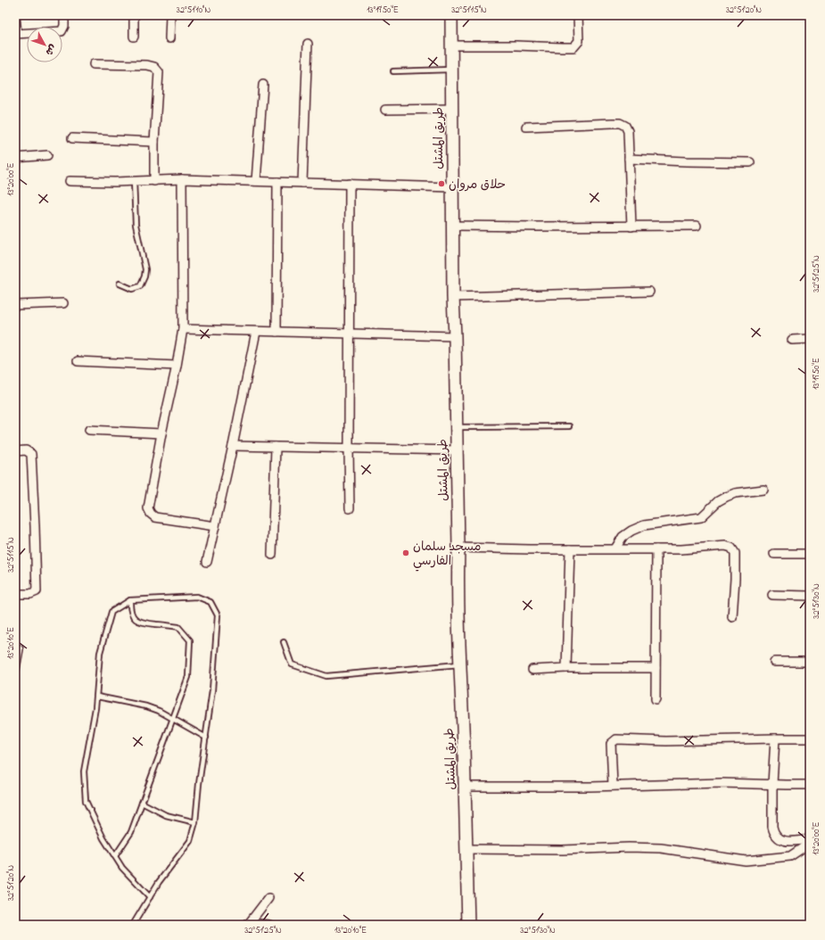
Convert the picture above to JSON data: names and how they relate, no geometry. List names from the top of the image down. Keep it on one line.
{"streets":{"main road":["طريق المشتل"]},"places":["حلاق مروان","مسجد سلمان الفارسي"],"north":"bottom right","coordinates":["32°51'10\"N","13°19'50\"E","32°51'15\"N","32°51'20\"N","13°20'00\"E","32°51'25\"N","32°51'30\"N","13°20'10\"E"]}
